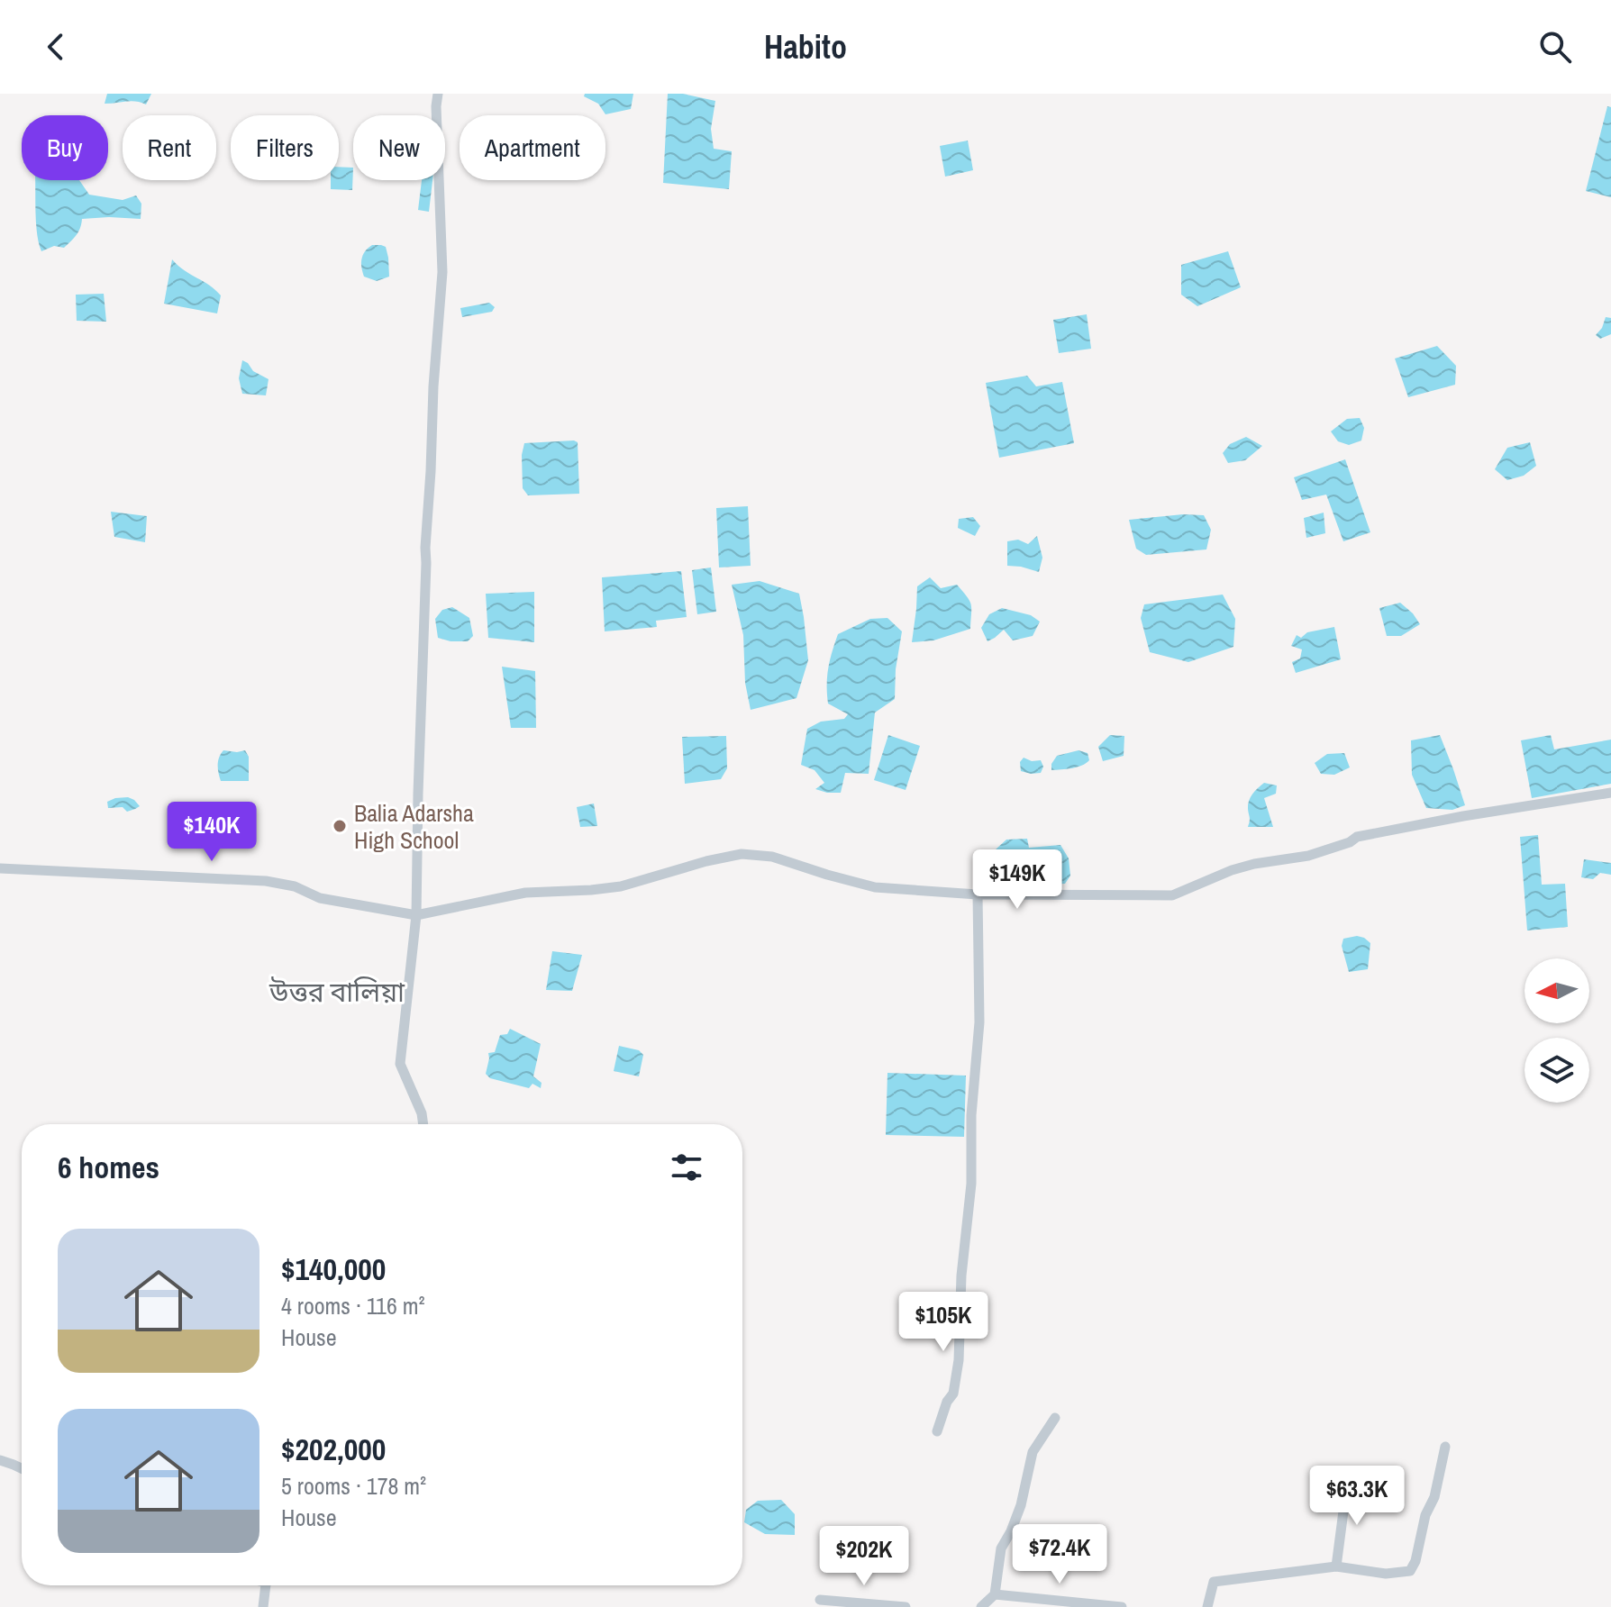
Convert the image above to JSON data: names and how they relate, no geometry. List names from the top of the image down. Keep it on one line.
{"districts":["উত্তর বালিয়া"],"places":["Balia Adarsha High School"],"north":"left","page":{"header":"Habito","chip":["Buy","Rent","Filters","New","Apartment"],"price":["$140K","$149K","$105K","$63.3K","$72.4K","$202K"],"heading":"6 homes","list":[{"name":"$140,000","note":"4 rooms · 116 m² · House"},{"name":"$202,000","note":"5 rooms · 178 m² · House"}]}}
